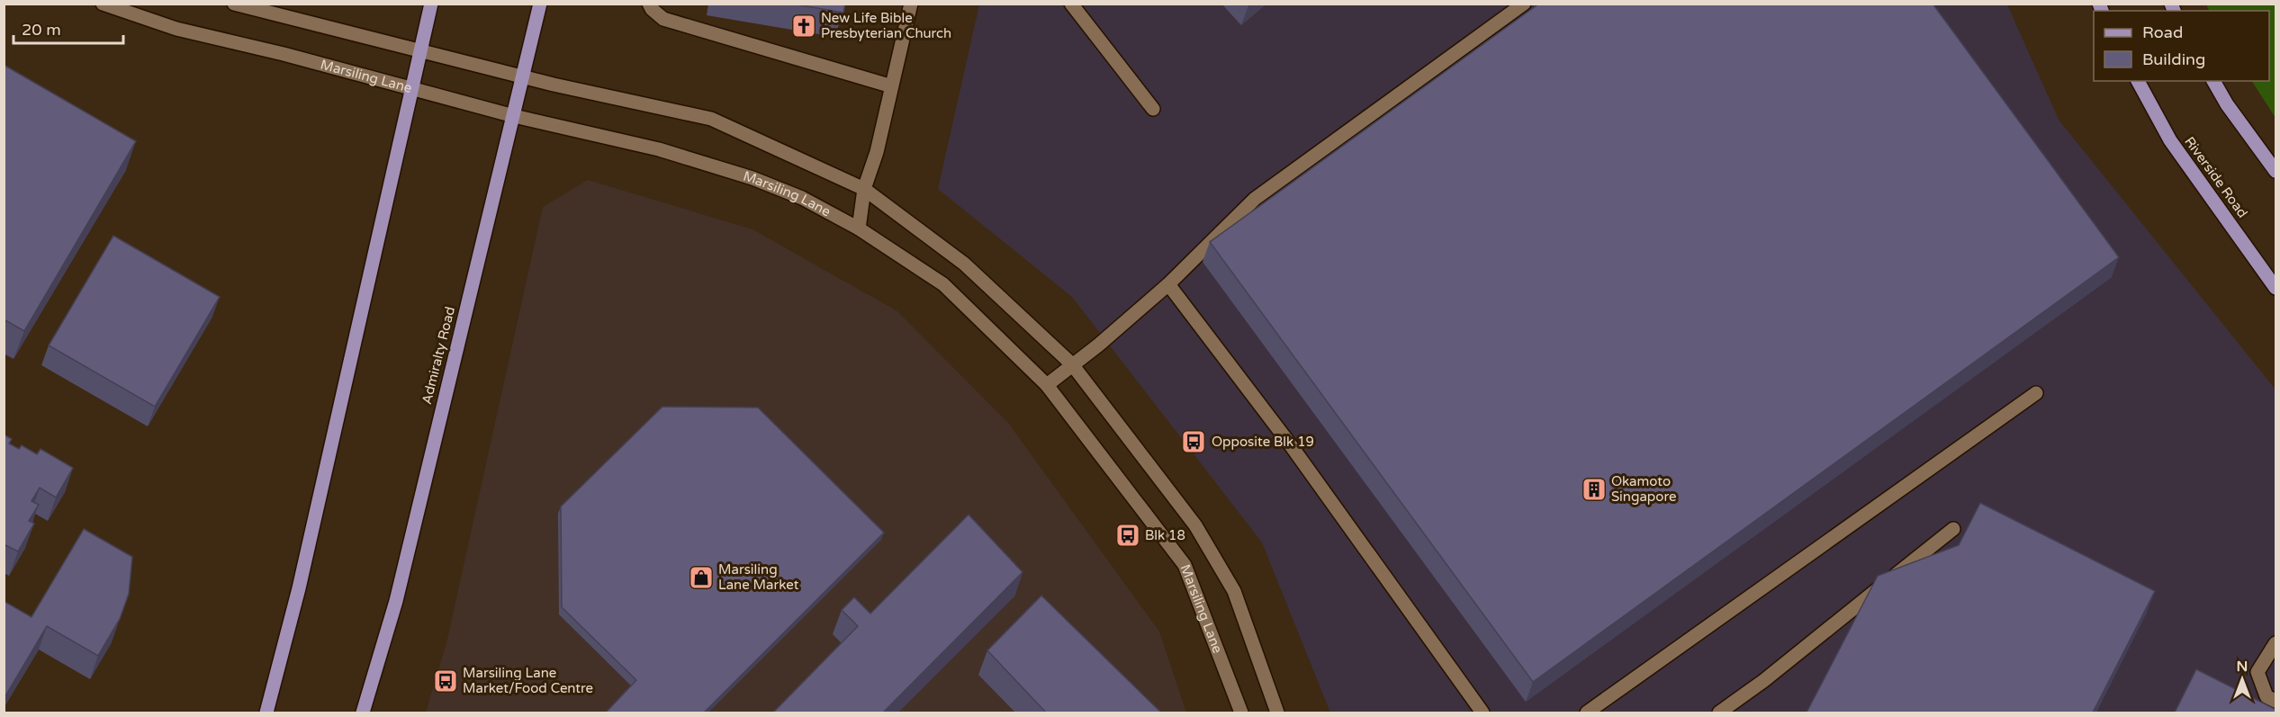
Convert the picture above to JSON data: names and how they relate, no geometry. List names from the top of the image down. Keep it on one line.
{"streets":{"main road":["Riverside Road","Admiralty Road"],"street":["Marsiling Lane"]},"crossings":[["Marsiling Lane","Admiralty Road"]],"places":{"church":["New Life Bible Presbyterian Church"],"bus stop":["Opposite Blk 19","Blk 18","Marsiling Lane Market/Food Centre"],"building":["Okamoto Singapore"],"shop":["Marsiling Lane Market"]},"legend":["Road","Building"],"scale_bar":"20 m","north":"top"}
